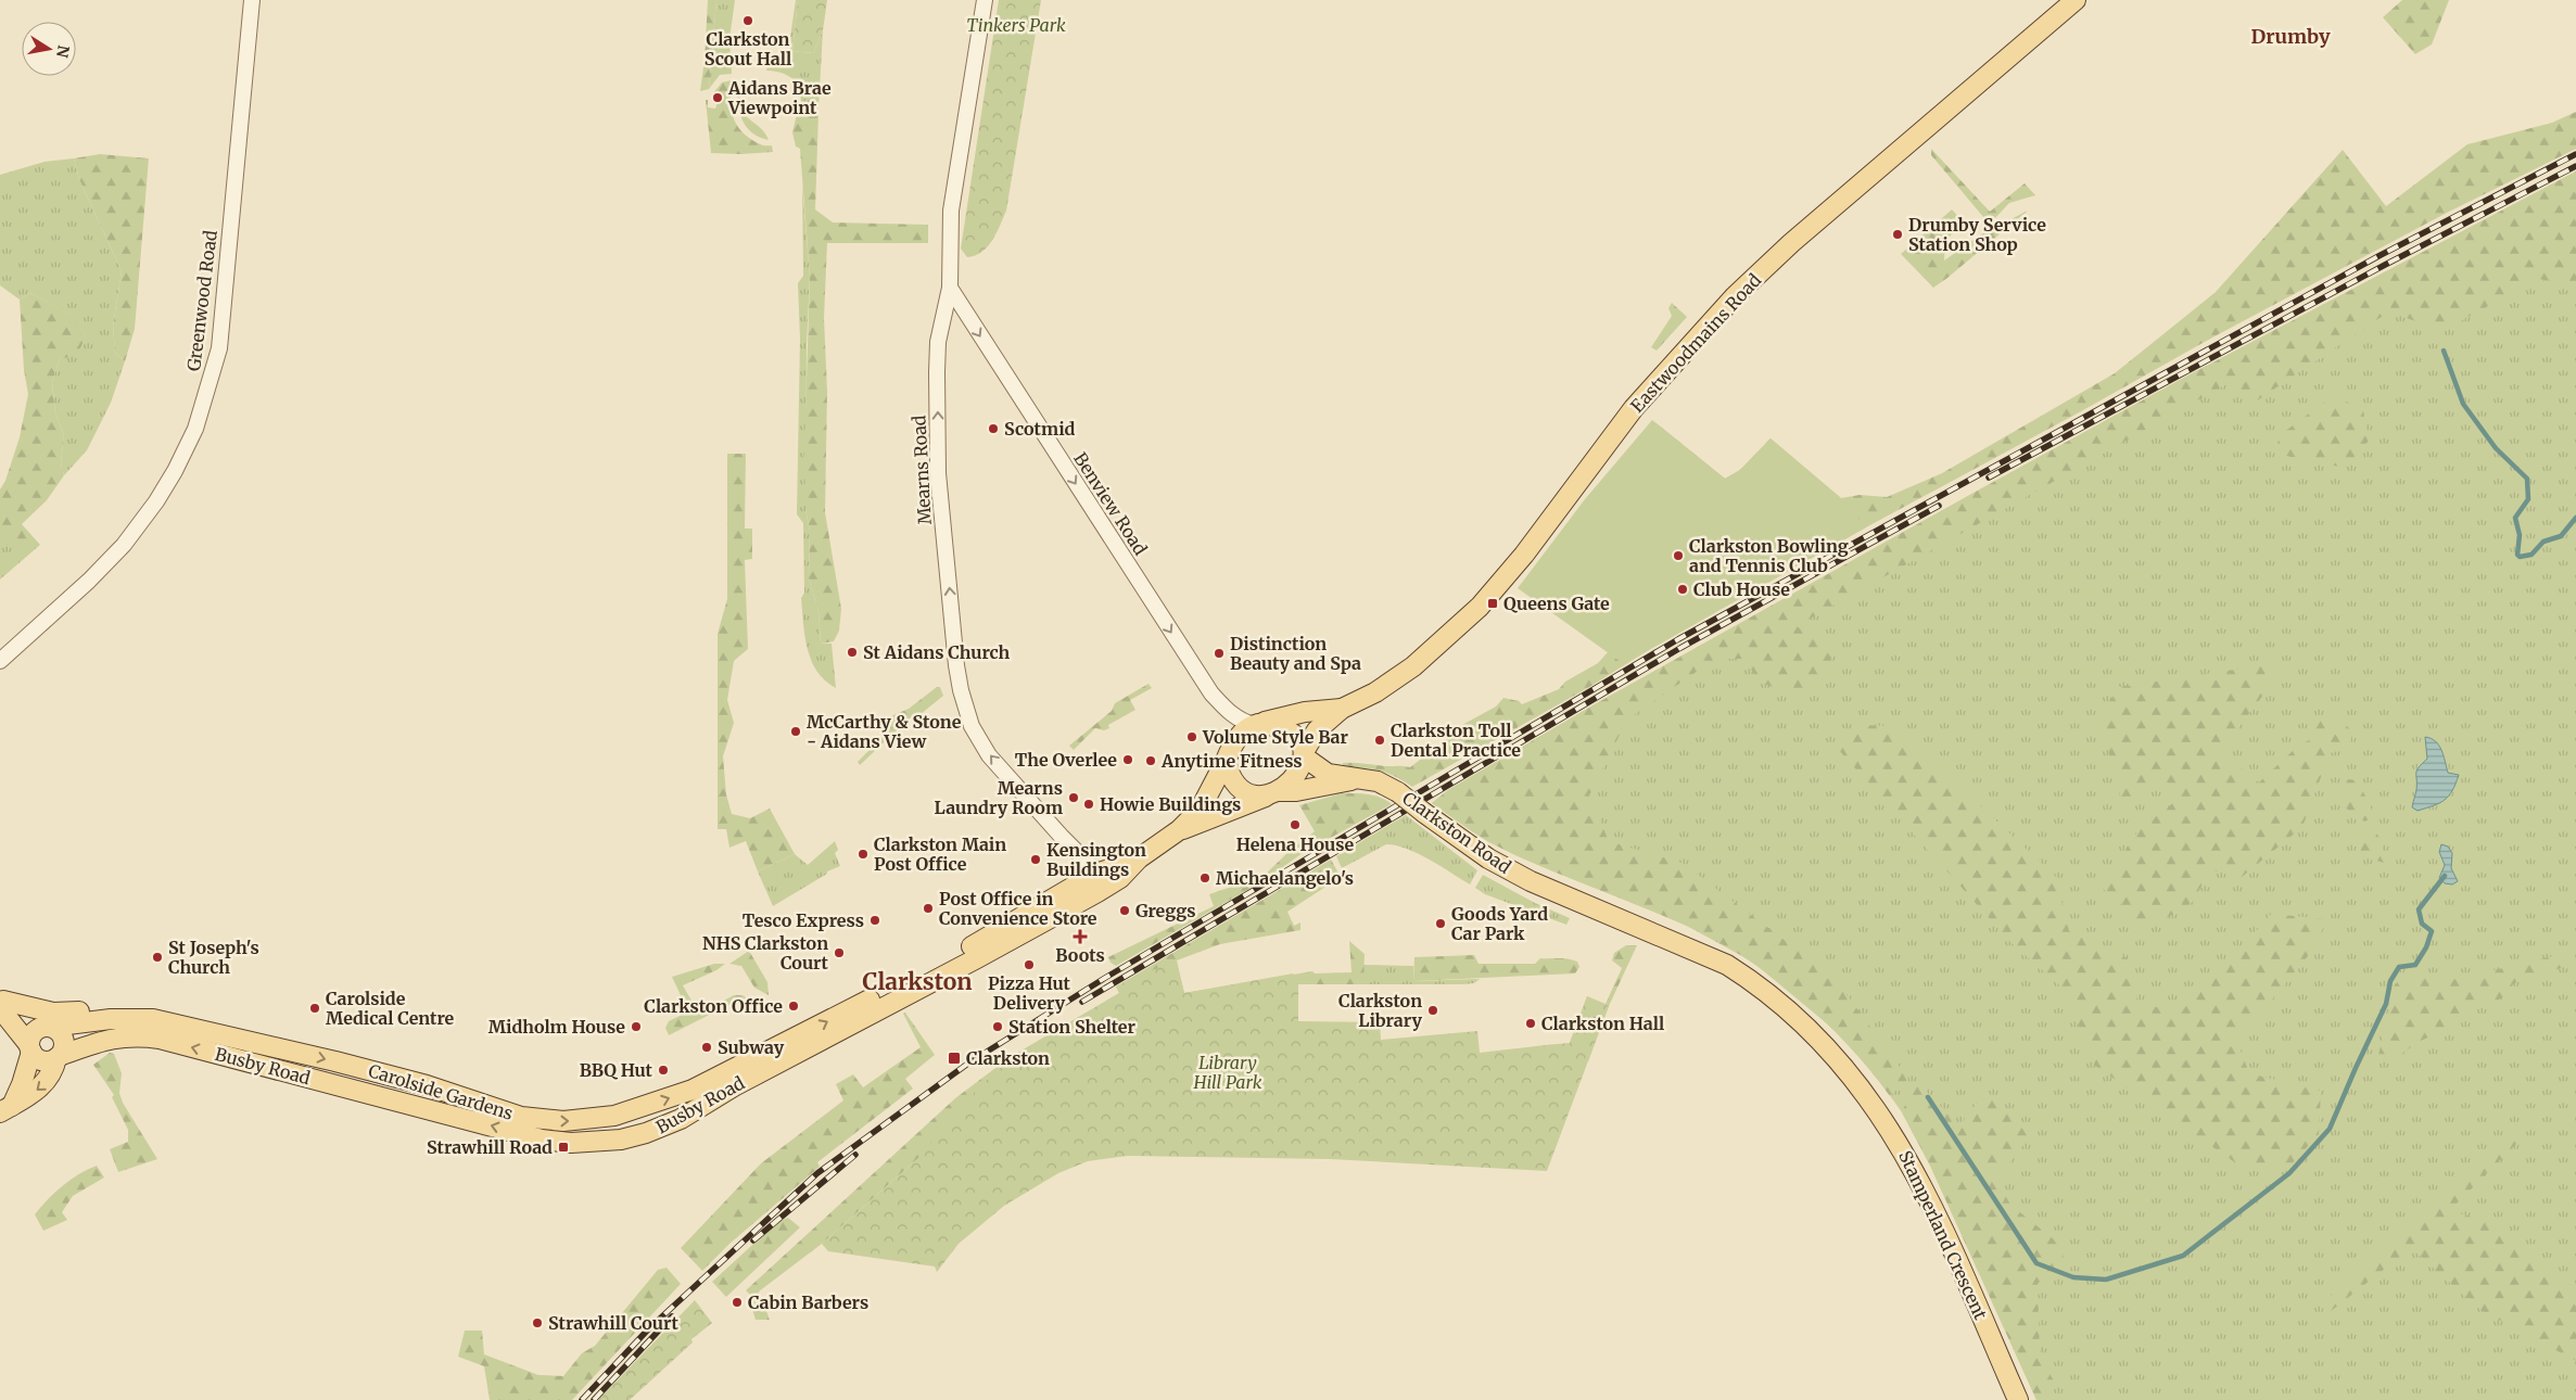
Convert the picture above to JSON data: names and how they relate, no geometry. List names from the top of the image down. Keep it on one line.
{"streets":{"main road":["Eastwoodmains Road","Clarkston Road","Busby Road","Carolside Gardens","Stamperland Crescent"],"street":["Greenwood Road","Mearns Road","Benview Road"]},"crossings":[["Eastwoodmains Road","Benview Road"],["Eastwoodmains Road","Clarkston Road"],["Eastwoodmains Road","Busby Road"],["Mearns Road","Benview Road"],["Mearns Road","Busby Road"],["Benview Road","Clarkston Road"],["Benview Road","Busby Road"],["Clarkston Road","Busby Road"],["Clarkston Road","Stamperland Crescent"],["Busby Road","Carolside Gardens"]],"one_way":["Mearns Road","Benview Road","Carolside Gardens"],"districts":["Drumby","Clarkston"],"parks":["Tinkers Park","Library Hill Park"],"places":{"other":["Clarkston Scout Hall","Aidans Brae Viewpoint","Drumby Service Station Shop","Scotmid","Clarkston Bowling and Tennis Club","Club House","St Aidans Church","Distinction Beauty and Spa","McCarthy & Stone - Aidans View","Volume Style Bar","Clarkston Toll Dental Practice","The Overlee","Anytime Fitness","Mearns Laundry Room","Howie Buildings","Helena House","Clarkston Main Post Office","Kensington Buildings","Michaelangelo's","Post Office in Convenience Store","Greggs","Tesco Express","Goods Yard Car Park","NHS Clarkston Court","St Joseph's Church","Pizza Hut Delivery","Clarkston Office","Carolside Medical Centre","Clarkston Library","Clarkston Hall","Midholm House","Station Shelter","Subway","BBQ Hut","Cabin Barbers","Strawhill Court"],"transit":["Queens Gate","Clarkston","Strawhill Road"],"health":["Boots"]},"north":"right"}
